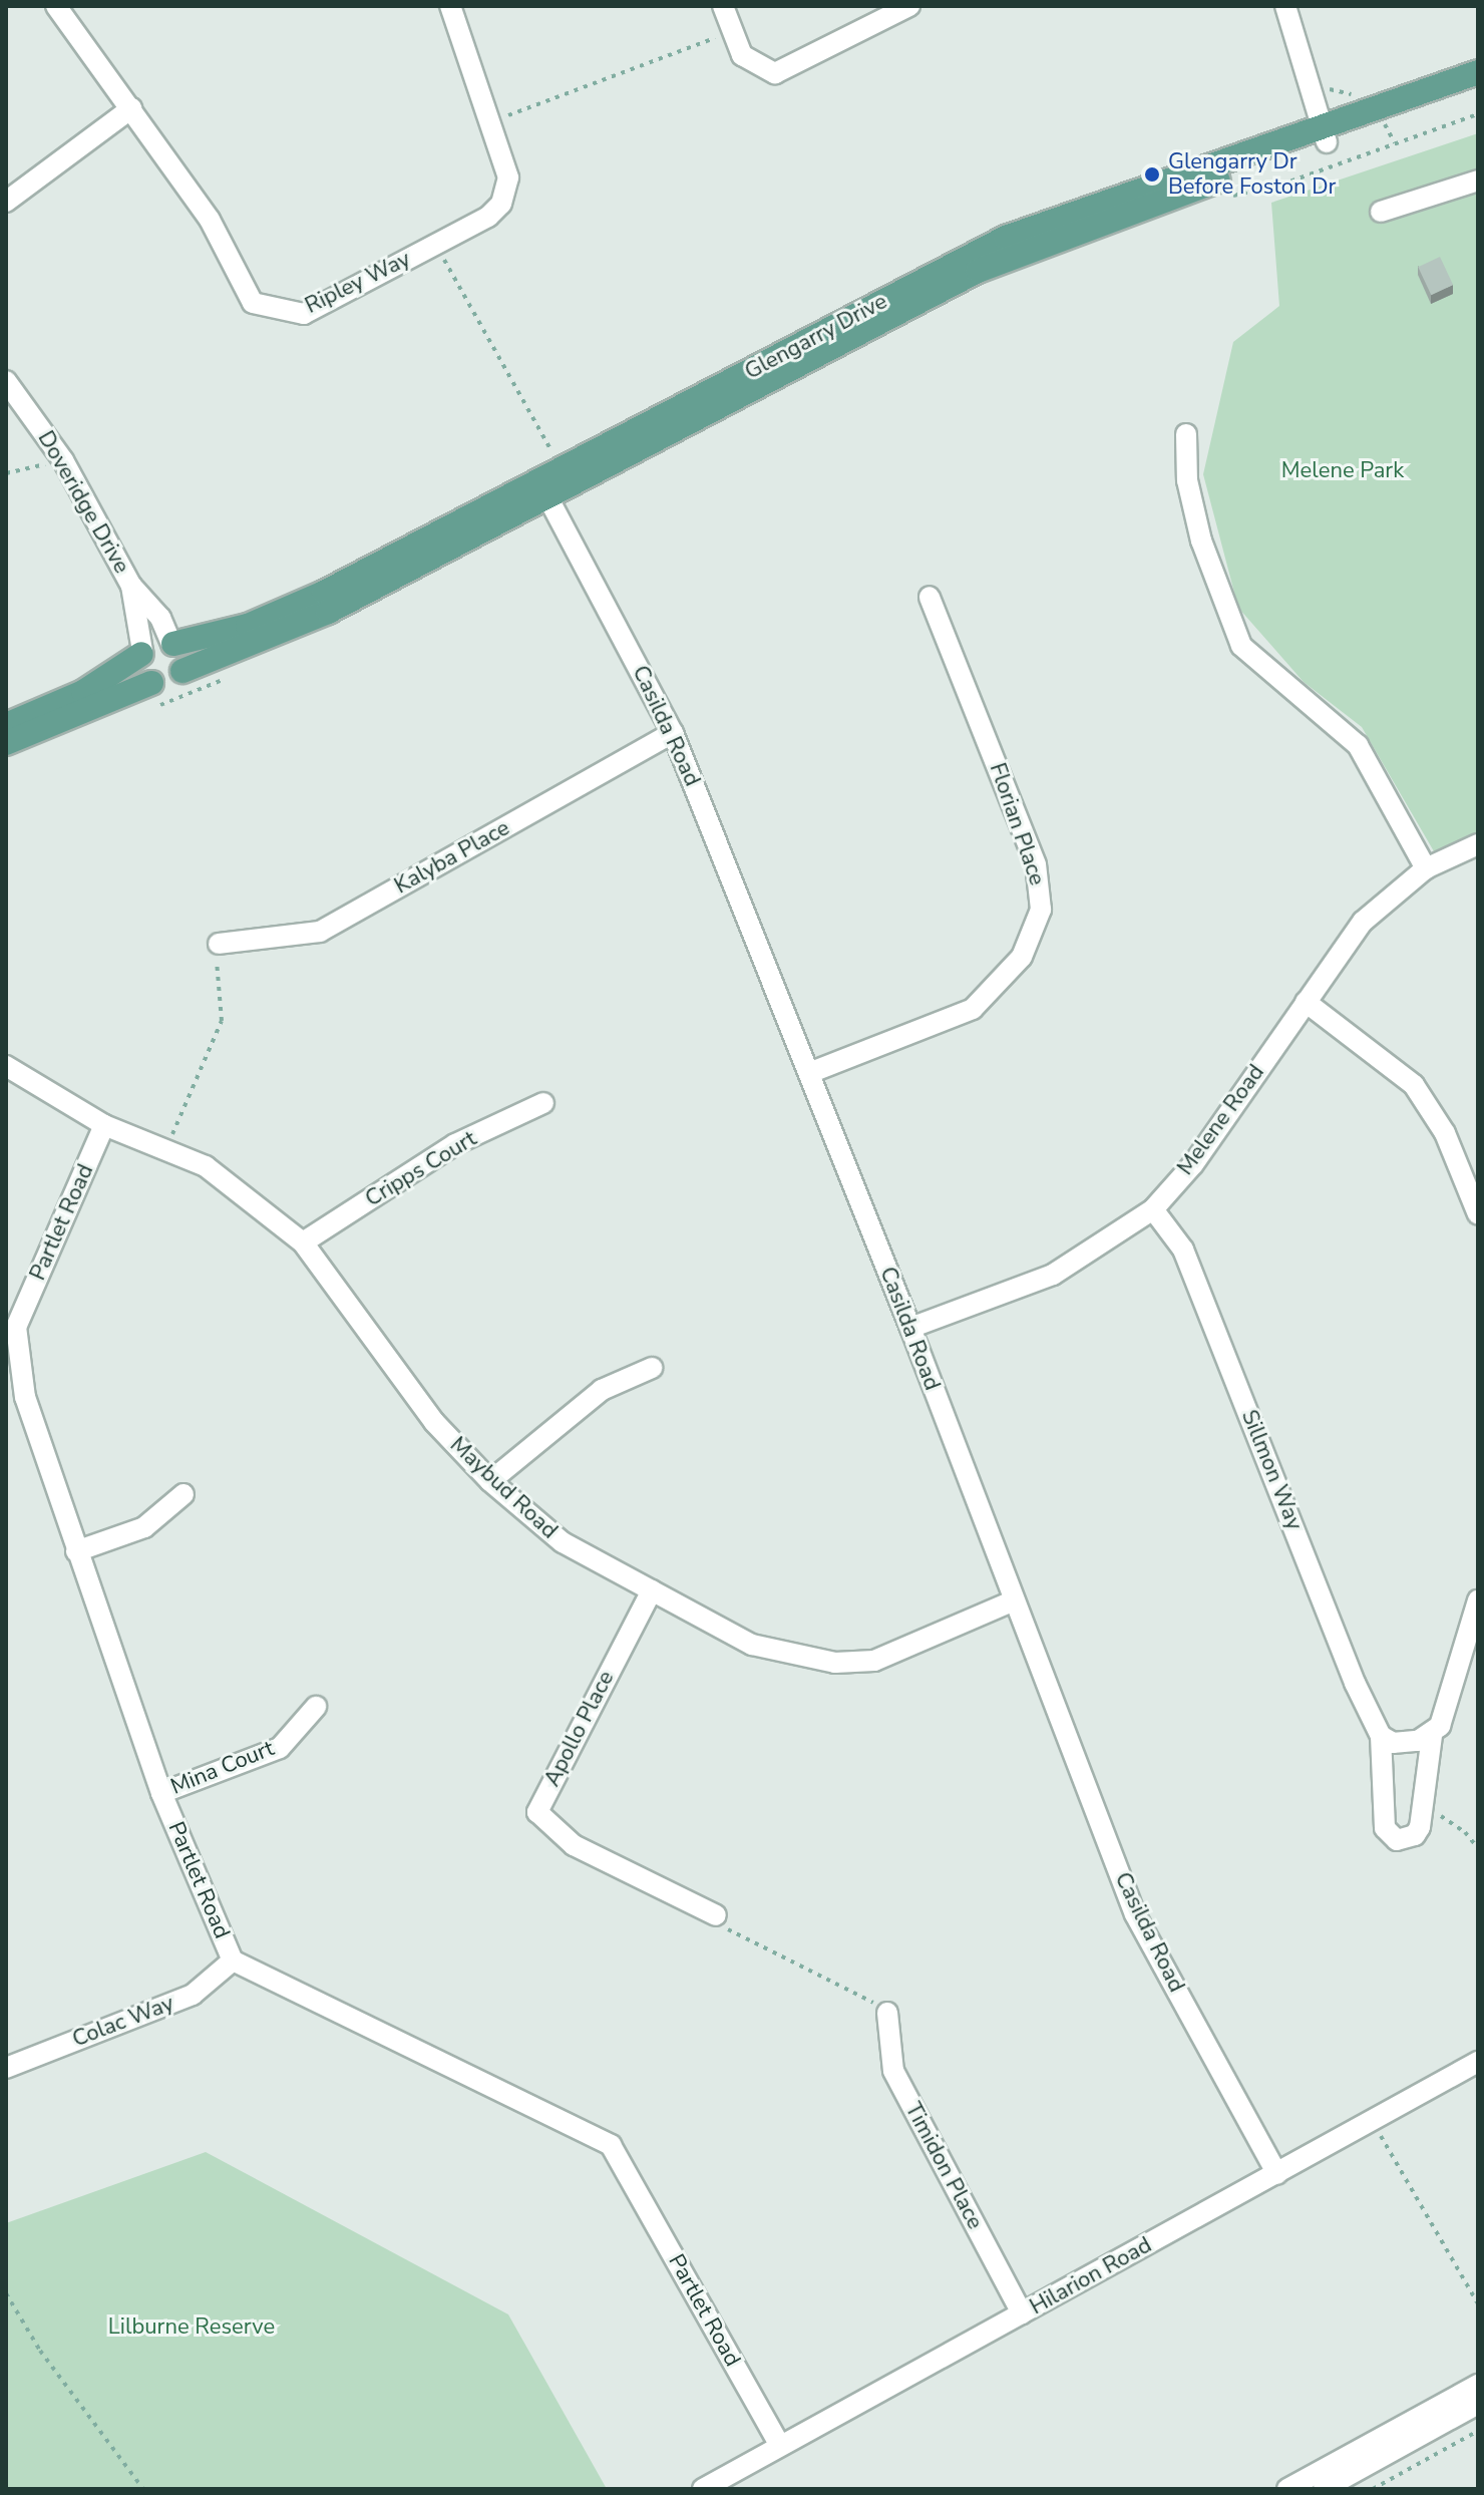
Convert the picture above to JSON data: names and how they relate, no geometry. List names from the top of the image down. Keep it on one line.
{"streets":{"main road":["Glengarry Drive"],"street":["Ripley Way","Doveridge Drive","Casilda Road","Florian Place","Kalyba Place","Melene Road","Cripps Court","Partlet Road","Sillmon Way","Maybud Road","Apollo Place","Mina Court","Colac Way","Timidon Place","Hilarion Road"]},"crossings":[["Glengarry Drive","Doveridge Drive"],["Glengarry Drive","Casilda Road"],["Casilda Road","Florian Place"],["Casilda Road","Kalyba Place"],["Casilda Road","Melene Road"],["Casilda Road","Maybud Road"],["Casilda Road","Hilarion Road"],["Melene Road","Sillmon Way"],["Cripps Court","Maybud Road"],["Partlet Road","Maybud Road"],["Partlet Road","Mina Court"],["Partlet Road","Colac Way"],["Partlet Road","Hilarion Road"],["Maybud Road","Apollo Place"],["Timidon Place","Hilarion Road"]],"parks":["Melene Park","Lilburne Reserve"],"places":["Glengarry Dr Before Foston Dr"]}
